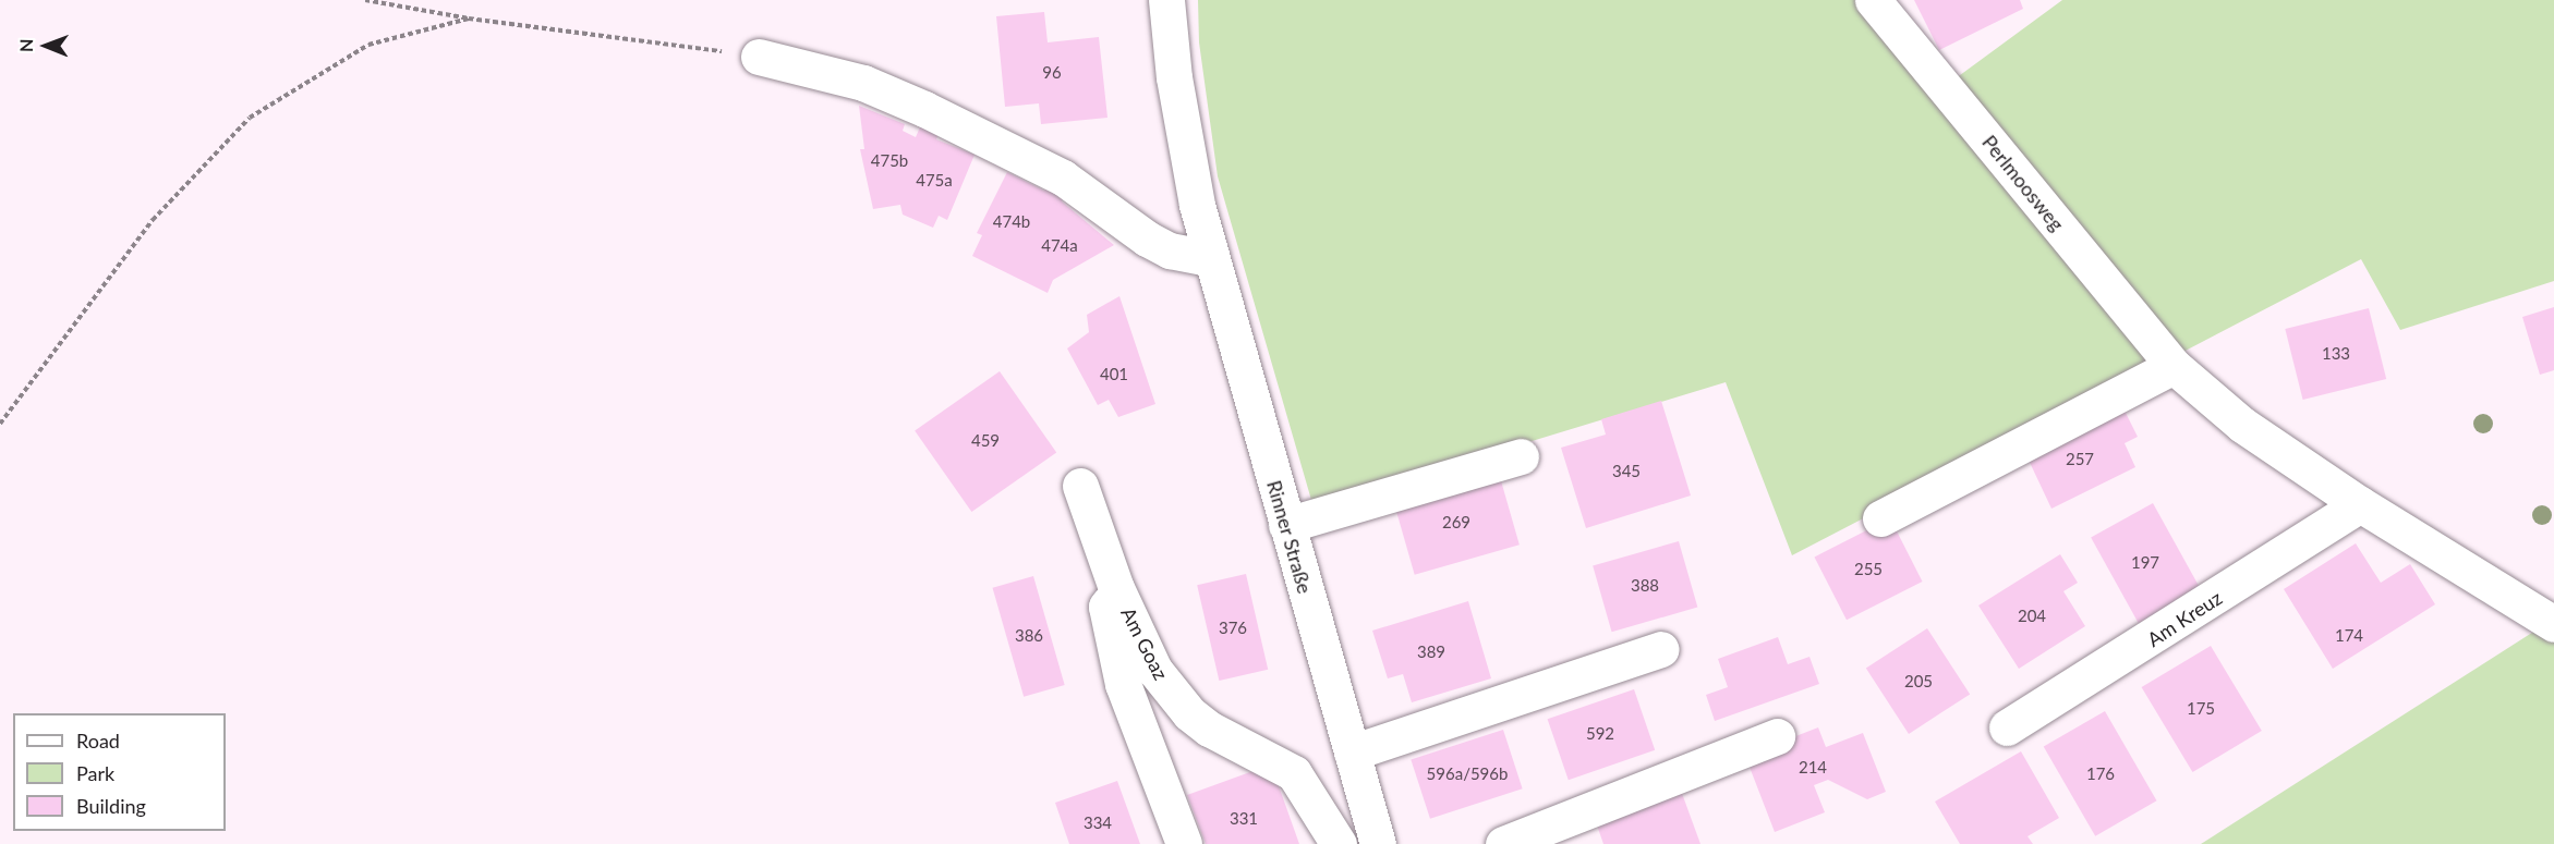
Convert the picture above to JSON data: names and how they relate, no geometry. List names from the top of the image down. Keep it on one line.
{"streets":{"street":["Perlmoosweg","Rinner Straße","Am Kreuz","Am Goaz"]},"house_numbers":["96","475b","475a","474b","474a","133","401","459","257","345","269","197","255","388","204","376","386","174","389","205","175","592","214","596а/596b","176","331","334"],"legend":["Road","Park","Building"],"north":"left"}
